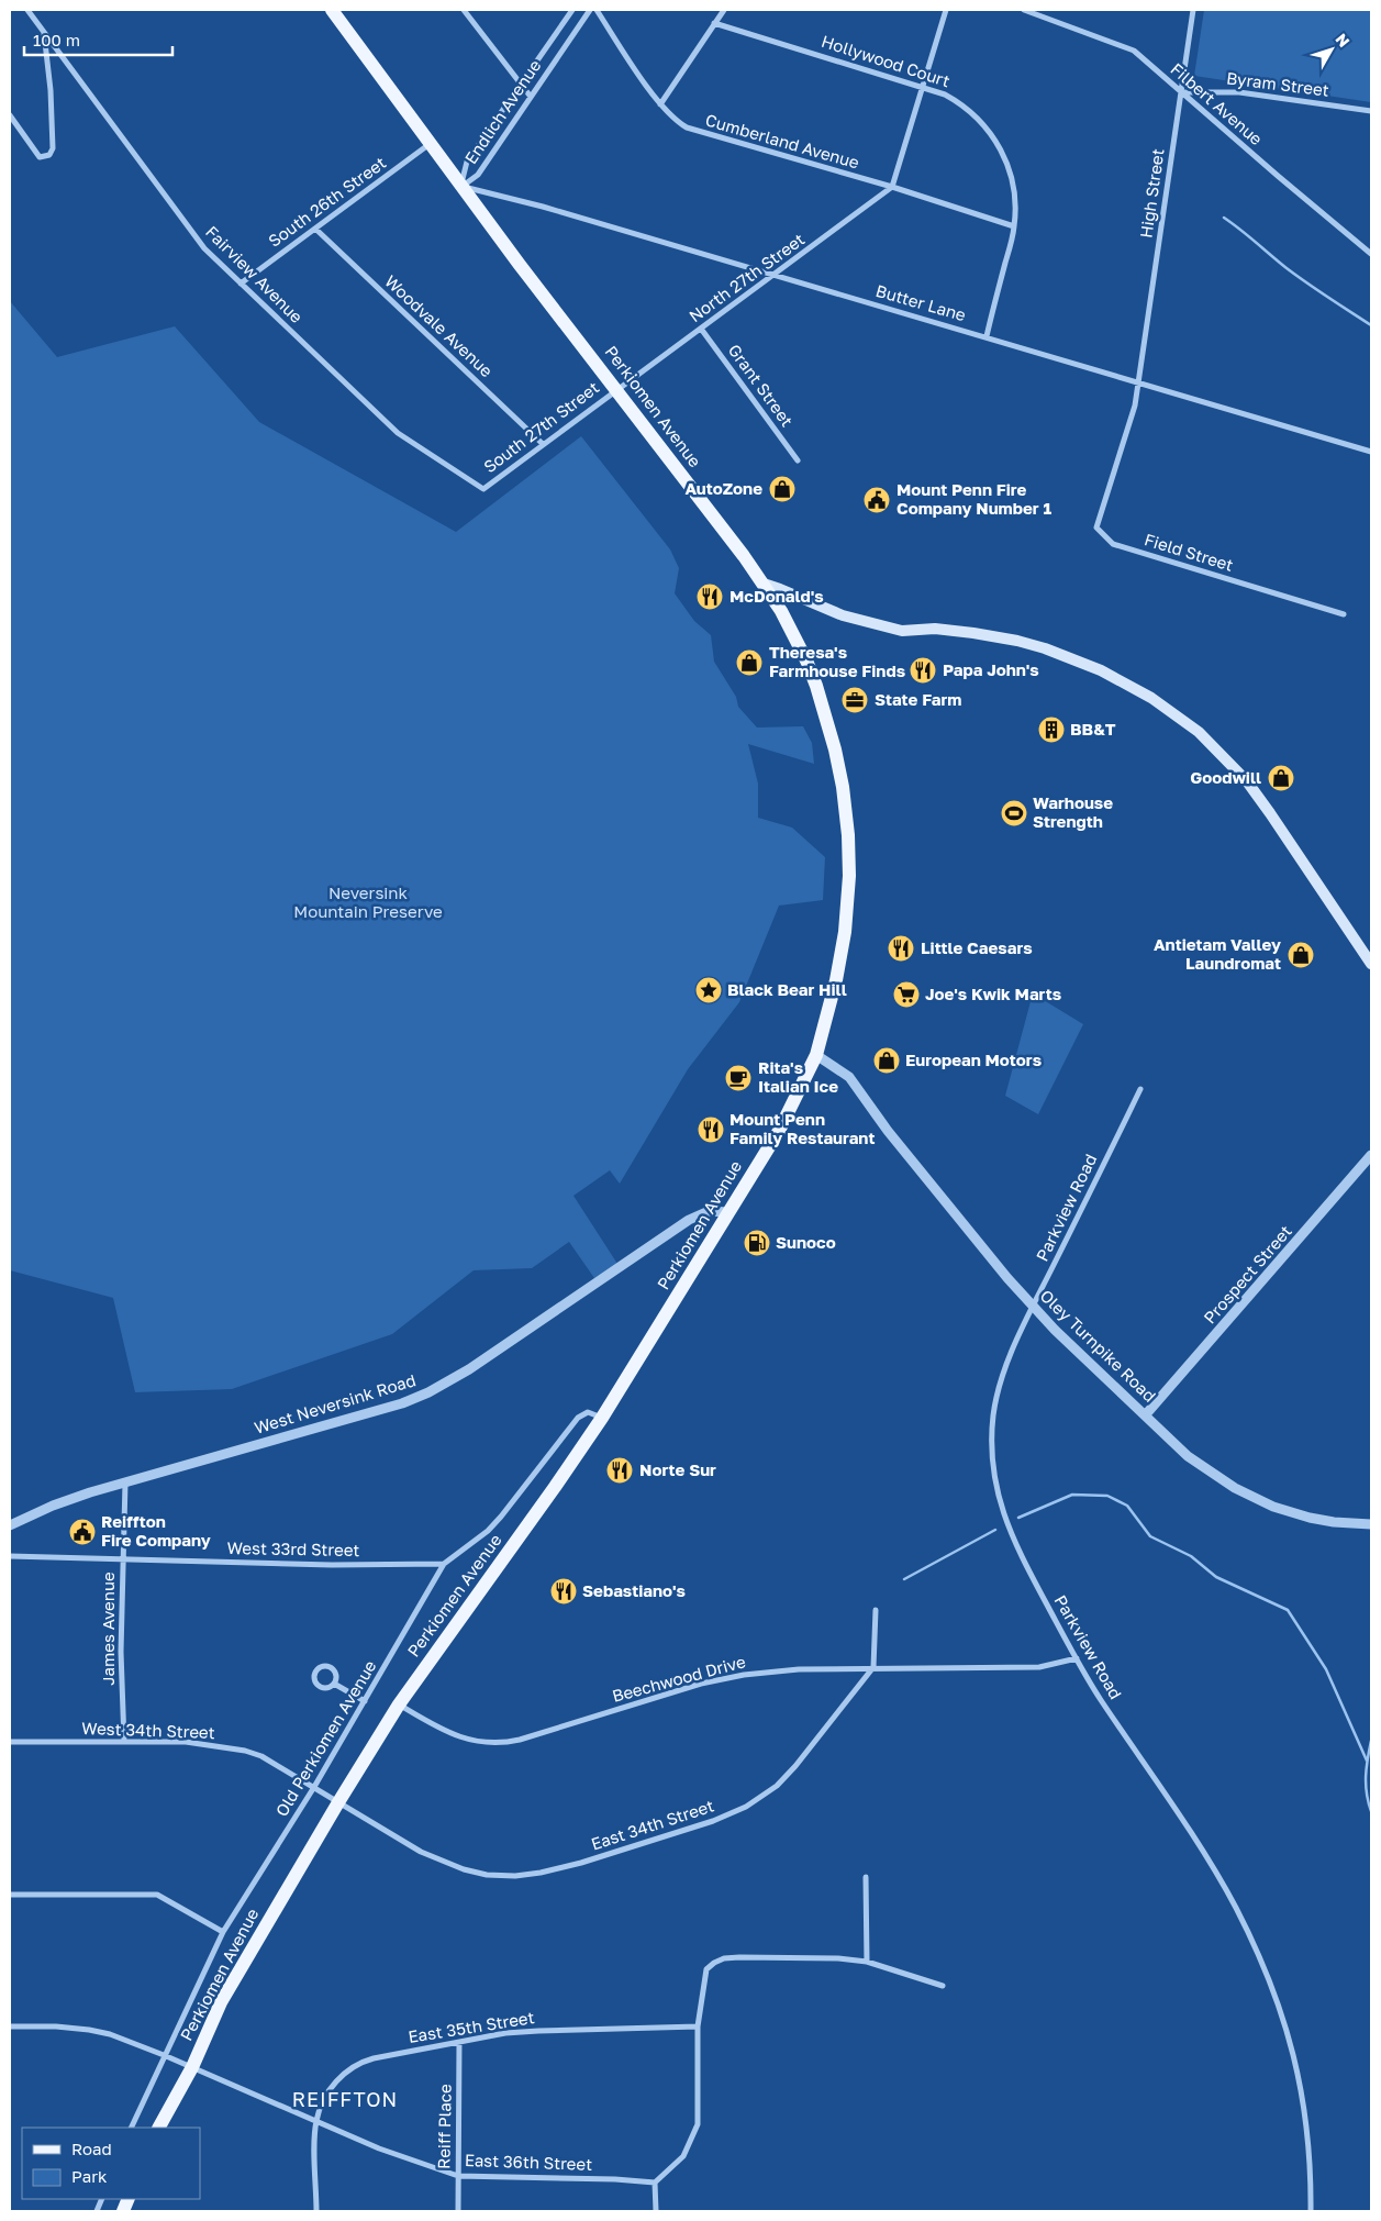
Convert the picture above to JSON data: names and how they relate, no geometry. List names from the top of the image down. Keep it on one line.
{"streets":{"main road":["Perkiomen Avenue"],"street":["Hollywood Court","Byram Street","Filbert Avenue","Endlich Avenue","Cumberland Avenue","High Street","South 26th Street","Fairview Avenue","North 27th Street","Butter Lane","Woodvale Avenue","Grant Street","South 27th Street","Field Street","Parkview Road","Prospect Street","Oley Turnpike Road","West Neversink Road","West 33rd Street","James Avenue","Beechwood Drive","West 34th Street","Old Perkiomen Avenue","East 34th Street","East 35th Street","Reiff Place","East 36th Street"]},"crossings":[["Hollywood Court","Cumberland Avenue"],["Hollywood Court","Butter Lane"],["Byram Street","Filbert Avenue"],["Byram Street","High Street"],["Filbert Avenue","High Street"],["Endlich Avenue","Butter Lane"],["Endlich Avenue","Perkiomen Avenue"],["Cumberland Avenue","North 27th Street"],["High Street","Butter Lane"],["High Street","Field Street"],["South 26th Street","Fairview Avenue"],["South 26th Street","Woodvale Avenue"],["South 26th Street","Perkiomen Avenue"],["Fairview Avenue","South 27th Street"],["North 27th Street","Butter Lane"],["North 27th Street","Grant Street"],["North 27th Street","Perkiomen Avenue"],["North 27th Street","South 27th Street"],["Butter Lane","Perkiomen Avenue"],["Woodvale Avenue","South 27th Street"],["Perkiomen Avenue","South 27th Street"],["Perkiomen Avenue","Oley Turnpike Road"],["Perkiomen Avenue","West Neversink Road"],["Perkiomen Avenue","Beechwood Drive"],["Perkiomen Avenue","West 34th Street"],["Perkiomen Avenue","Old Perkiomen Avenue"],["Perkiomen Avenue","East 34th Street"],["Perkiomen Avenue","East 36th Street"],["Parkview Road","Oley Turnpike Road"],["Parkview Road","Beechwood Drive"],["Prospect Street","Oley Turnpike Road"],["West Neversink Road","James Avenue"],["West 33rd Street","James Avenue"],["West 33rd Street","Old Perkiomen Avenue"],["James Avenue","West 34th Street"],["Beechwood Drive","East 34th Street"],["West 34th Street","Old Perkiomen Avenue"],["West 34th Street","East 34th Street"],["Old Perkiomen Avenue","East 36th Street"],["East 35th Street","Reiff Place"],["East 35th Street","East 36th Street"],["Reiff Place","East 36th Street"]],"districts":["REIFFTON"],"parks":["Neversink Mountain Preserve"],"places":{"shop":["AutoZone","Theresa's Farmhouse Finds","Goodwill","Antietam Valley Laundromat","European Motors"],"public building":["Mount Penn Fire Company Number 1","Reiffton Fire Company"],"restaurant":["McDonald's","Papa John's","Little Caesars","Mount Penn Family Restaurant","Norte Sur","Sebastiano's"],"office":["State Farm"],"building":["BB&T"],"sports":["Warhouse Strength"],"place":["Black Bear Hill"],"supermarket":["Joe's Kwik Marts"],"cafe":["Rita's Italian Ice"],"fuel station":["Sunoco"]},"legend":["Road","Park"],"scale_bar":"100 m","north":"top right"}
